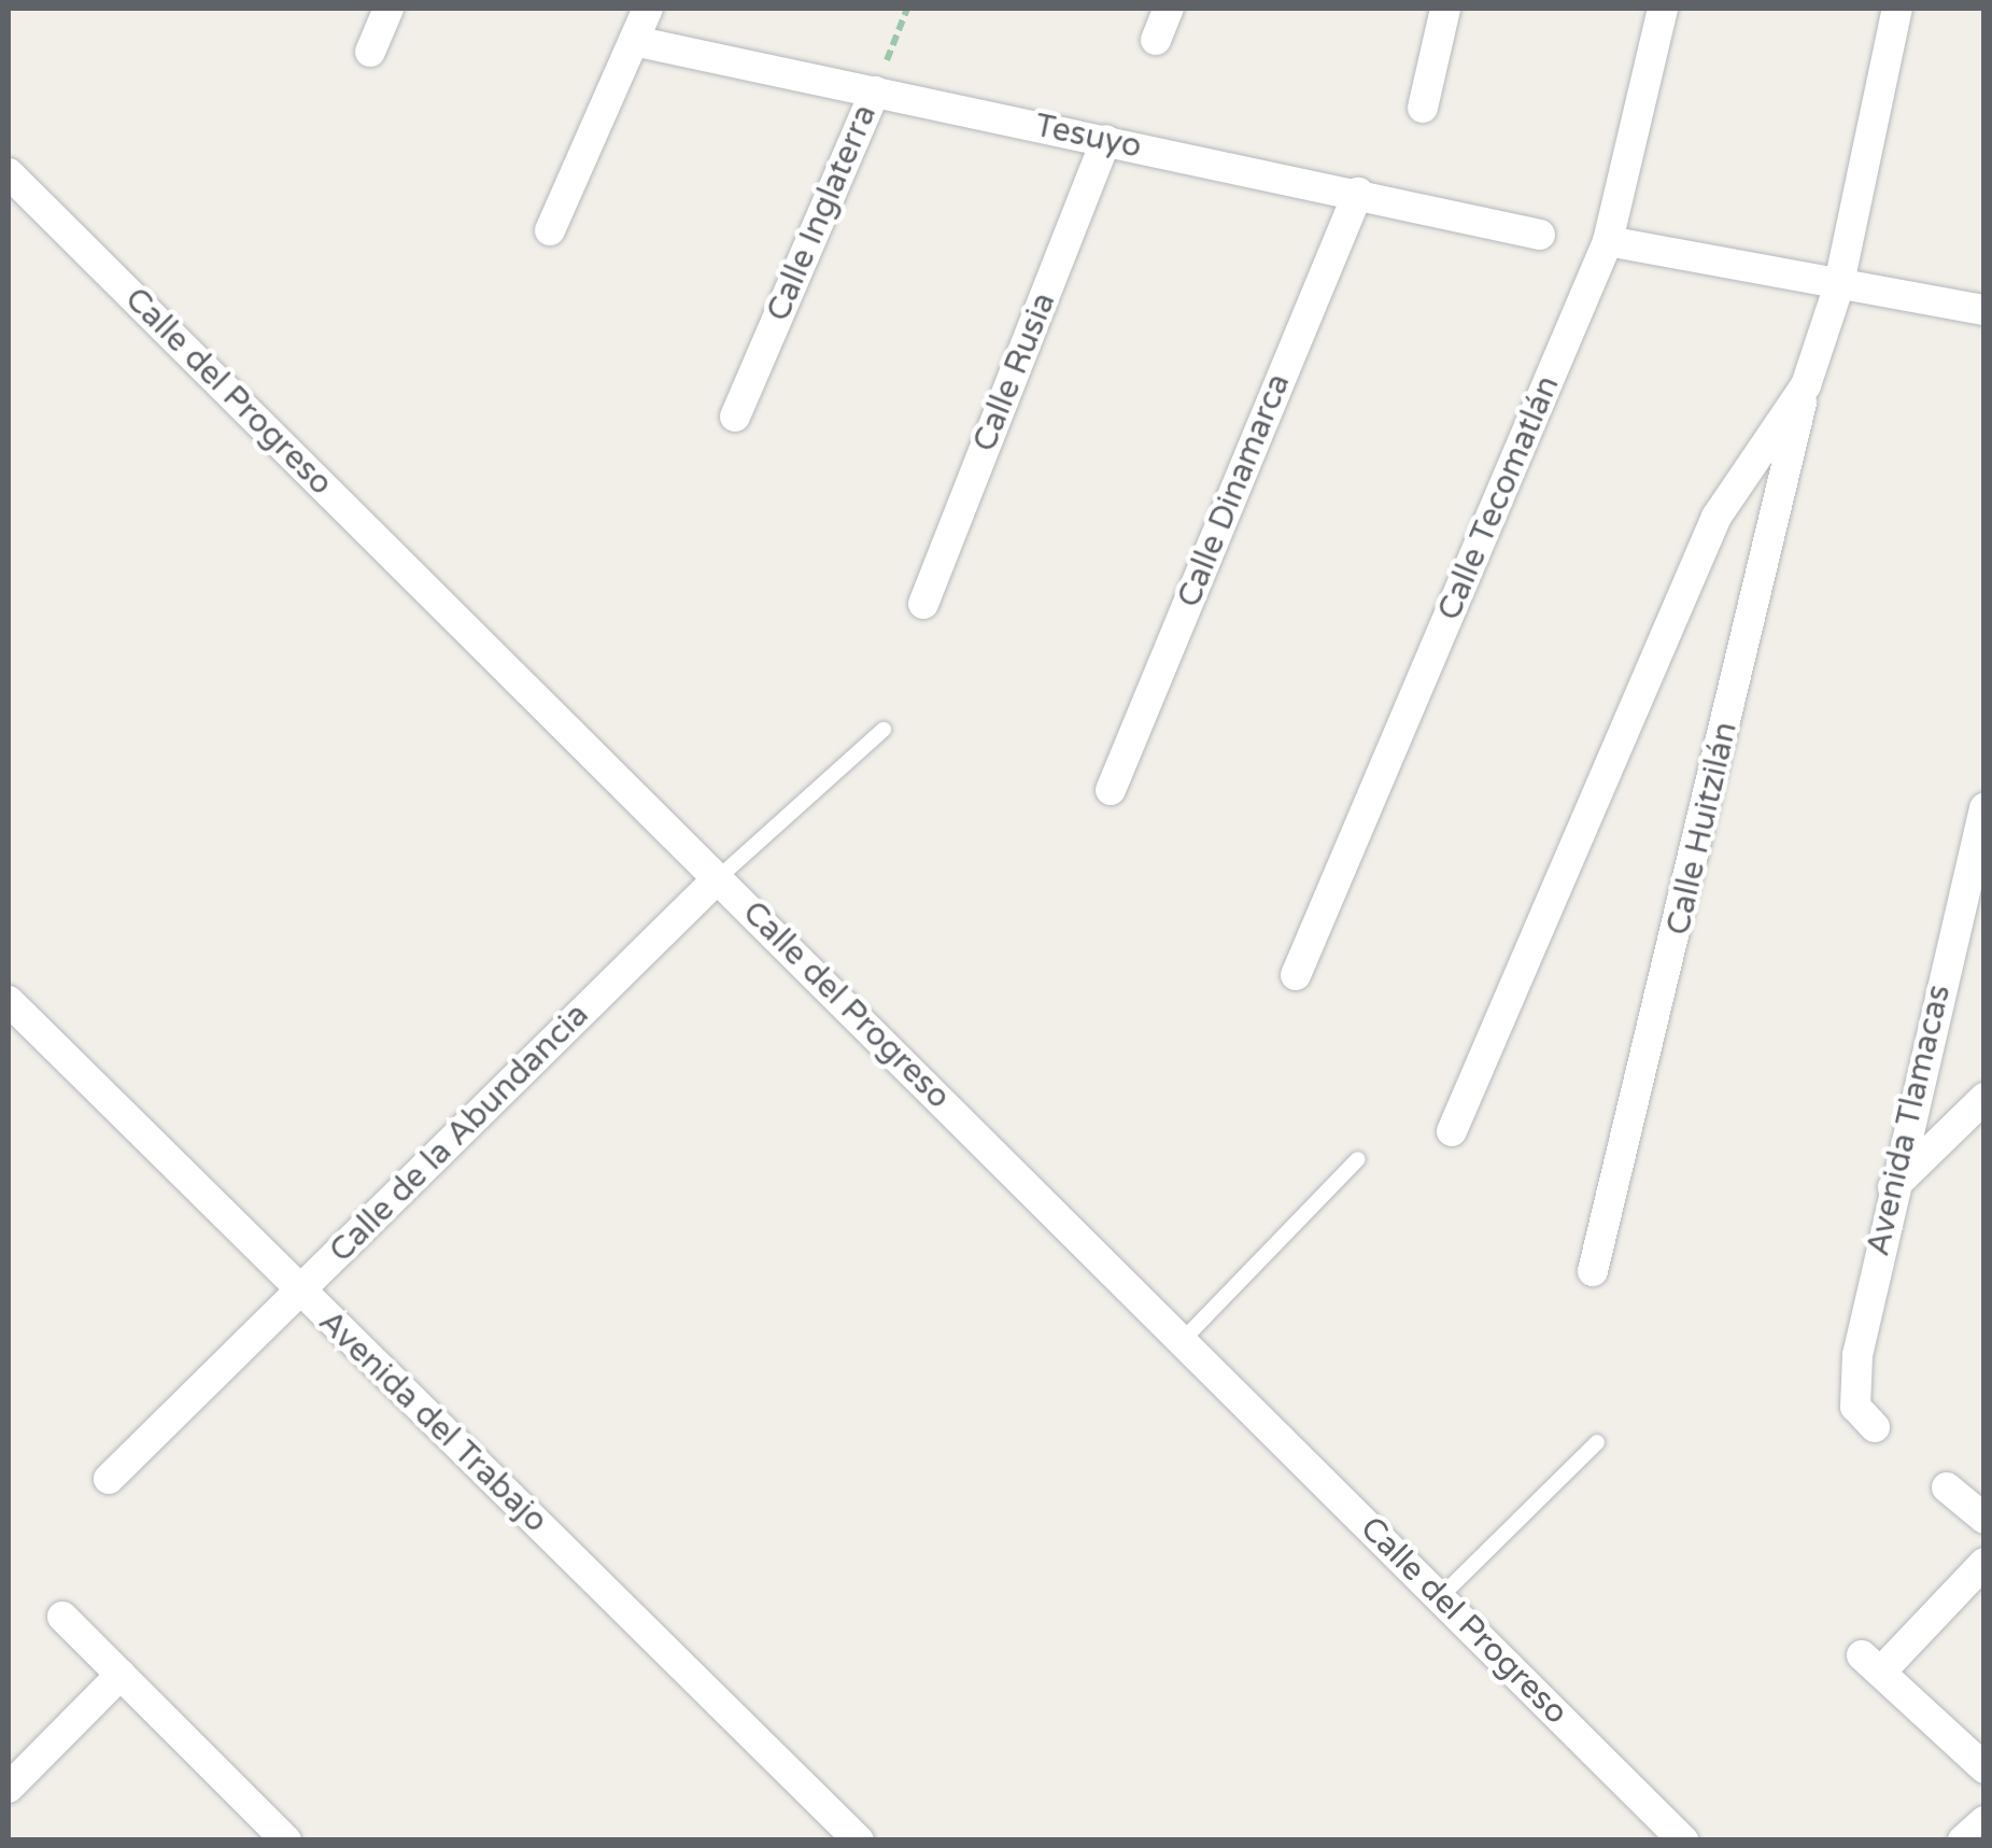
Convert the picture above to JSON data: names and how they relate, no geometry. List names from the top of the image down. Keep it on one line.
{"streets":{"street":["Tesuyo","Calle Inglaterra","Calle Rusia","Calle del Progreso","Calle Dinamarca","Calle Tecomatlán","Calle Huitzilán","Avenida Tlamacas","Calle de la Abundancia","Avenida del Trabajo"]},"crossings":[["Tesuyo","Calle Inglaterra"],["Tesuyo","Calle Rusia"],["Tesuyo","Calle Dinamarca"],["Calle del Progreso","Calle de la Abundancia"],["Calle de la Abundancia","Avenida del Trabajo"]]}
